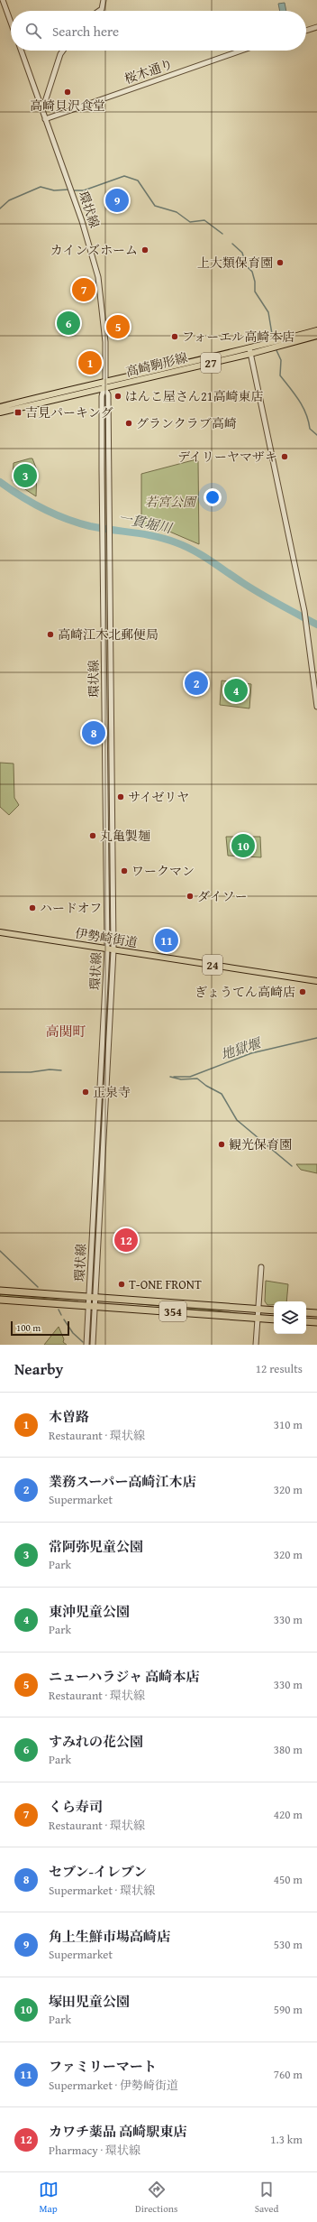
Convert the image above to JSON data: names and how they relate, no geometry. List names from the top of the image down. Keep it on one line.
{"streets":{"highway":["354"],"main road":["27","高崎駒形線","伊勢崎街道","24"],"street":["桜木通り","環状線"]},"crossings":[["桜木通り","環状線"],["環状線","高崎駒形線"],["環状線","伊勢崎街道"],["環状線","354"]],"districts":["高関町"],"water":["一貫堀川","地獄堰"],"parks":["若宮公園"],"places":{"other":["高崎貝沢食堂","カインズホーム","上大類保育園","フォーエル高崎本店","はんこ屋さん21高崎東店","グランクラブ高崎","デイリーヤマザキ","高崎江木北郵便局","サイゼリヤ","丸亀製麺","ワークマン","ダイソー","ハードオフ","ぎょうてん高崎店","正泉寺","観光保育園","T-ONE FRONT"],"transit":["吉見パーキング"]},"scale_bar":"100 m","page":{"search":"Search here","pins":["9","7","6","5","1","3","2","4","8","10","11","12"],"scale":"100 m","heading":["Nearby","12 results"],"list":[{"mark":"1","name":"木曽路","note":"Restaurant · 環状線","value":"310 m"},{"mark":"2","name":"業務スーパー高崎江木店","note":"Supermarket","value":"320 m"},{"mark":"3","name":"常阿弥児童公園","note":"Park","value":"320 m"},{"mark":"4","name":"東沖児童公園","note":"Park","value":"330 m"},{"mark":"5","name":"ニューハラジャ 高崎本店","note":"Restaurant · 環状線","value":"330 m"},{"mark":"6","name":"すみれの花公園","note":"Park","value":"380 m"},{"mark":"7","name":"くら寿司","note":"Restaurant · 環状線","value":"420 m"},{"mark":"8","name":"セブン-イレブン","note":"Supermarket · 環状線","value":"450 m"},{"mark":"9","name":"角上生鮮市場高崎店","note":"Supermarket","value":"530 m"},{"mark":"10","name":"塚田児童公園","note":"Park","value":"590 m"},{"mark":"11","name":"ファミリーマート","note":"Supermarket · 伊勢崎街道","value":"760 m"},{"mark":"12","name":"カワチ薬品 高崎駅東店","note":"Pharmacy · 環状線","value":"1.3 km"}],"nav":["Map","Directions","Saved"]}}
